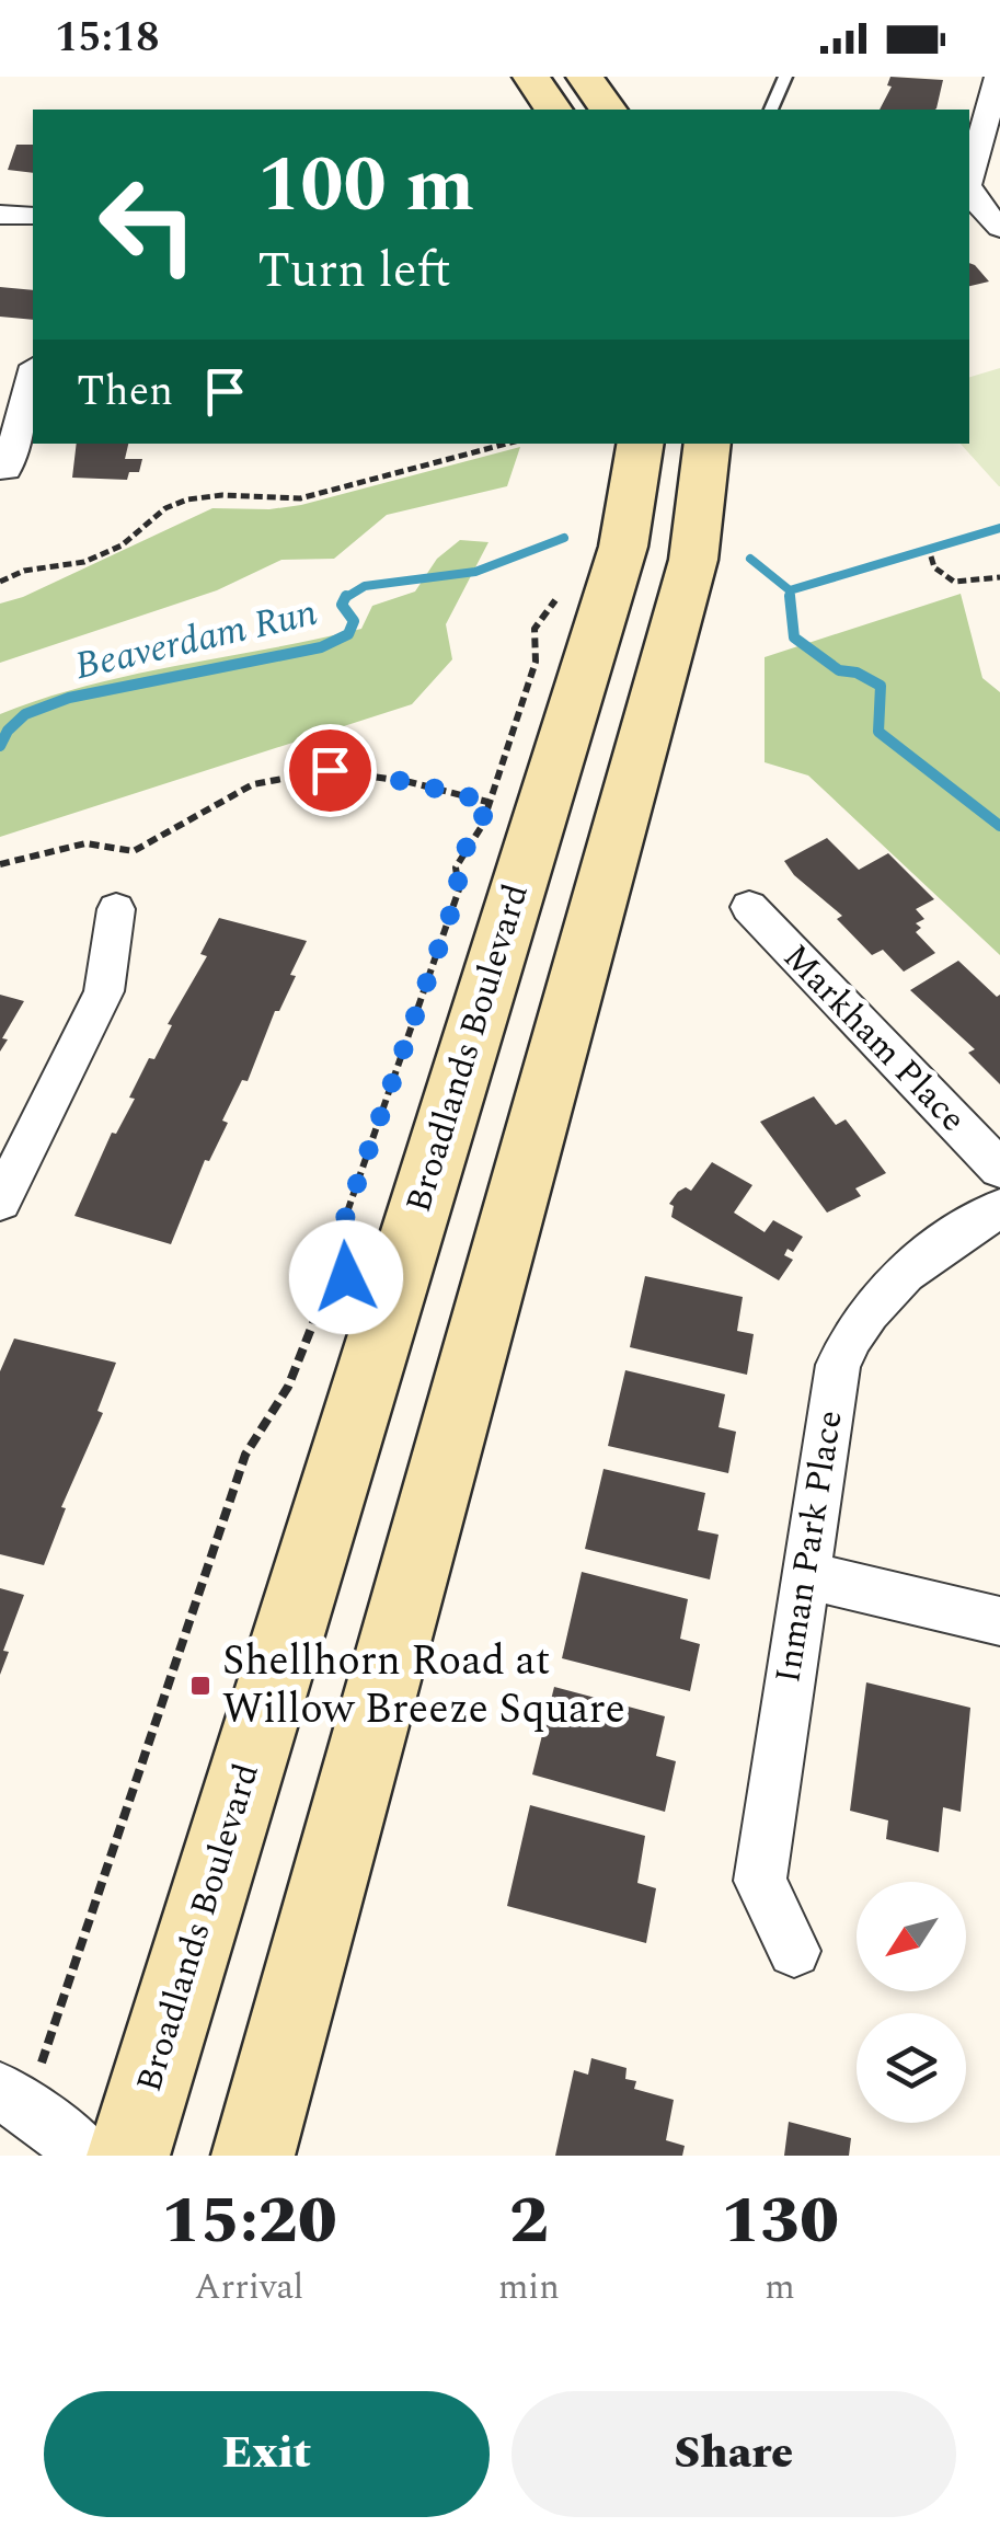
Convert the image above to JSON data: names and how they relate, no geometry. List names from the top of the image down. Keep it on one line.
{"streets":{"main road":["Broadlands Boulevard"],"street":["Markham Place","Inman Park Place"]},"water":["Beaverdam Run"],"places":{"transit":["Shellhorn Road at Willow Breeze Square"]},"north":"bottom left","page":{"status":"15:18","turn":["100 m","Turn left"],"then":"Then","eta":["15:20","Arrival","2","min","130","m"],"buttons":["Exit","Share"]}}
